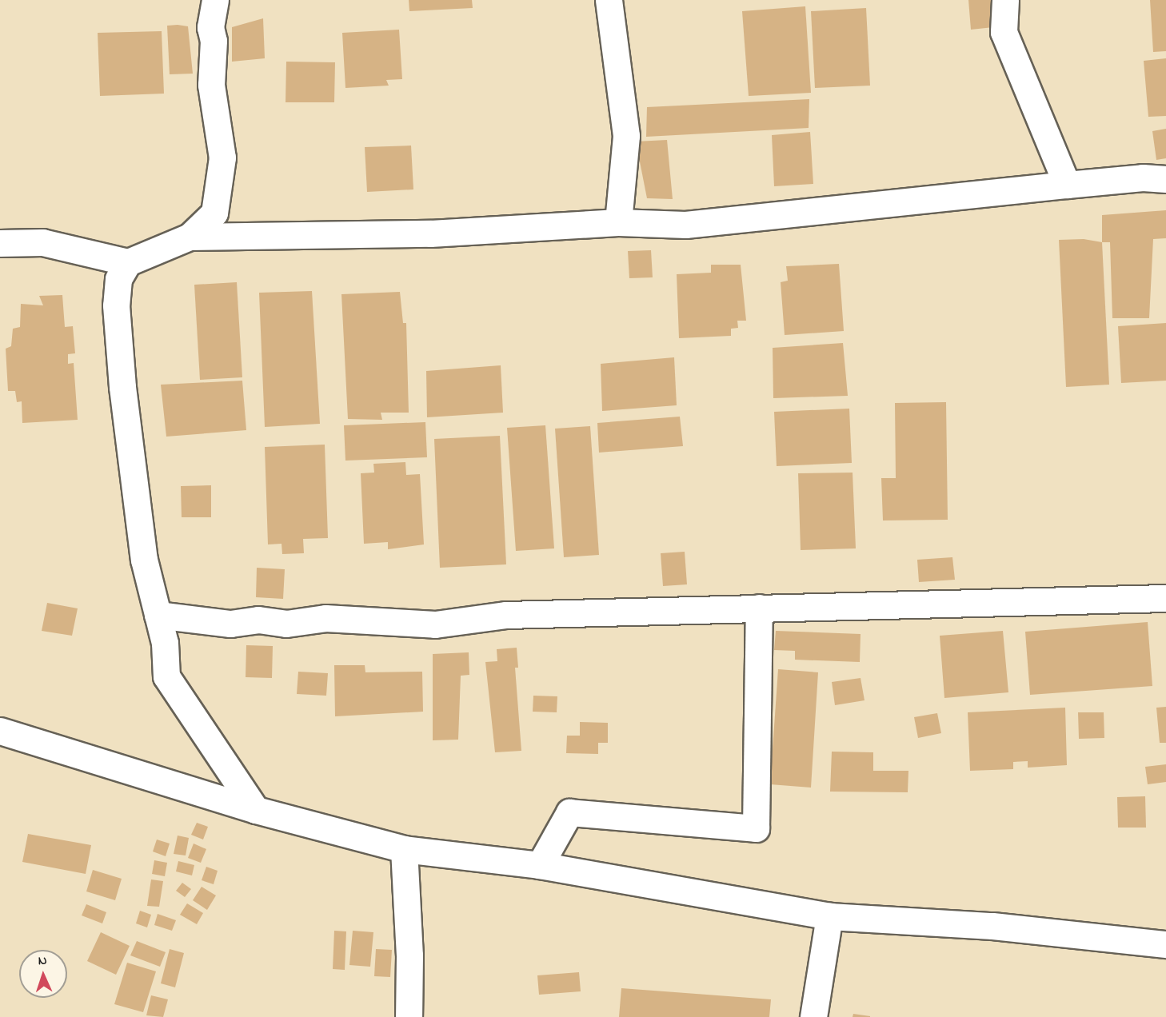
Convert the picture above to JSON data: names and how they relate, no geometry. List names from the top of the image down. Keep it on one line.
{"north":"top"}
